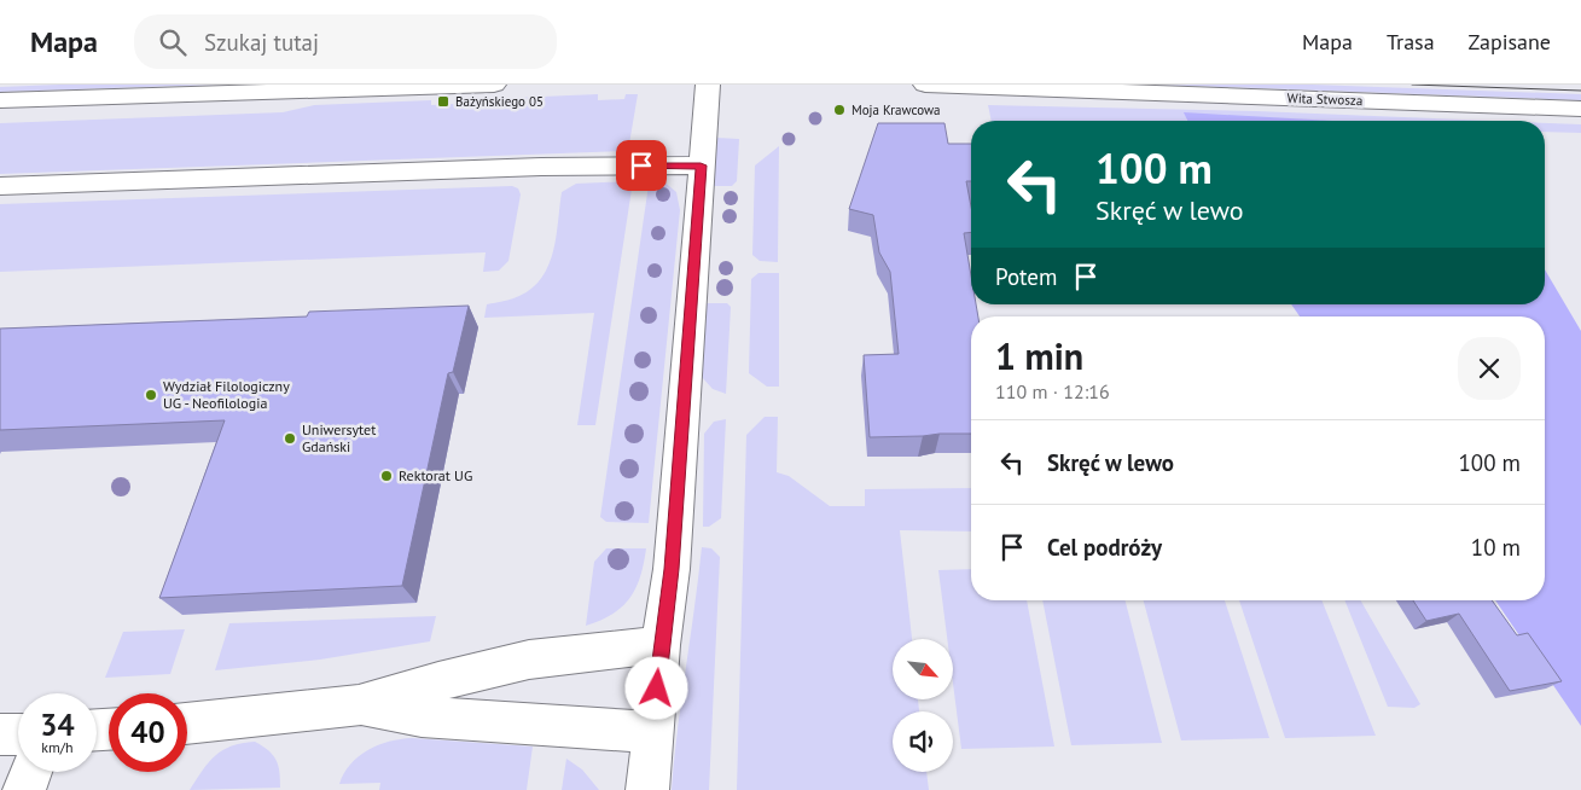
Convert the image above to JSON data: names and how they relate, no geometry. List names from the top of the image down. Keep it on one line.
{"streets":{"street":["Wita Stwosza"]},"places":{"transit":["Bażyńskiego 05"],"other":["Moja Krawcowa","Wydział Filologiczny UG - Neofilologia","Uniwersytet Gdański","Rektorat UG"]},"north":"bottom right","page":{"header":"Mapa","search":"Szukaj tutaj","nav":["Mapa","Trasa","Zapisane"],"turn":["100 m","Skręć w lewo"],"then":"Potem","heading":["1 min","110 m · 12:16"],"list":[{"name":"Skręć w lewo","value":"100 m"},{"name":"Cel podróży","value":"10 m"}],"speed":"34 km/h","limit":"40"}}
